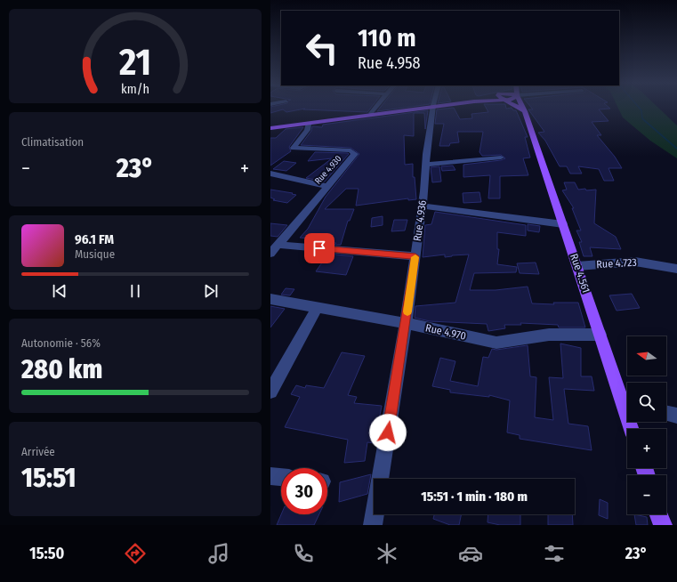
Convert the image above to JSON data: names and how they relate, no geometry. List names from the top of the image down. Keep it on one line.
{"streets":{"main road":["Rue 4.561"],"street":["Rue 4.930","Rue 4.936","Rue 4.723","Rue 4.970"]},"crossings":[["Rue 4.936","Rue 4.970"],["Rue 4.723","Rue 4.561"],["Rue 4.561","Rue 4.970"]],"north":"left","page":{"turn":["110 m","Rue 4.958"],"tile":["Climatisation",["Autonomie · 56%","280 km"],["Arrivée","15:51"]],"heat":["−","23°","+"],"song":["96.1 FM","Musique"],"map_buttons":["+","−"],"limit":"30","trip":"15:51 · 1 min · 180 m","tabs":["15:50","23°"],"gauge":["21","km/h"]}}
